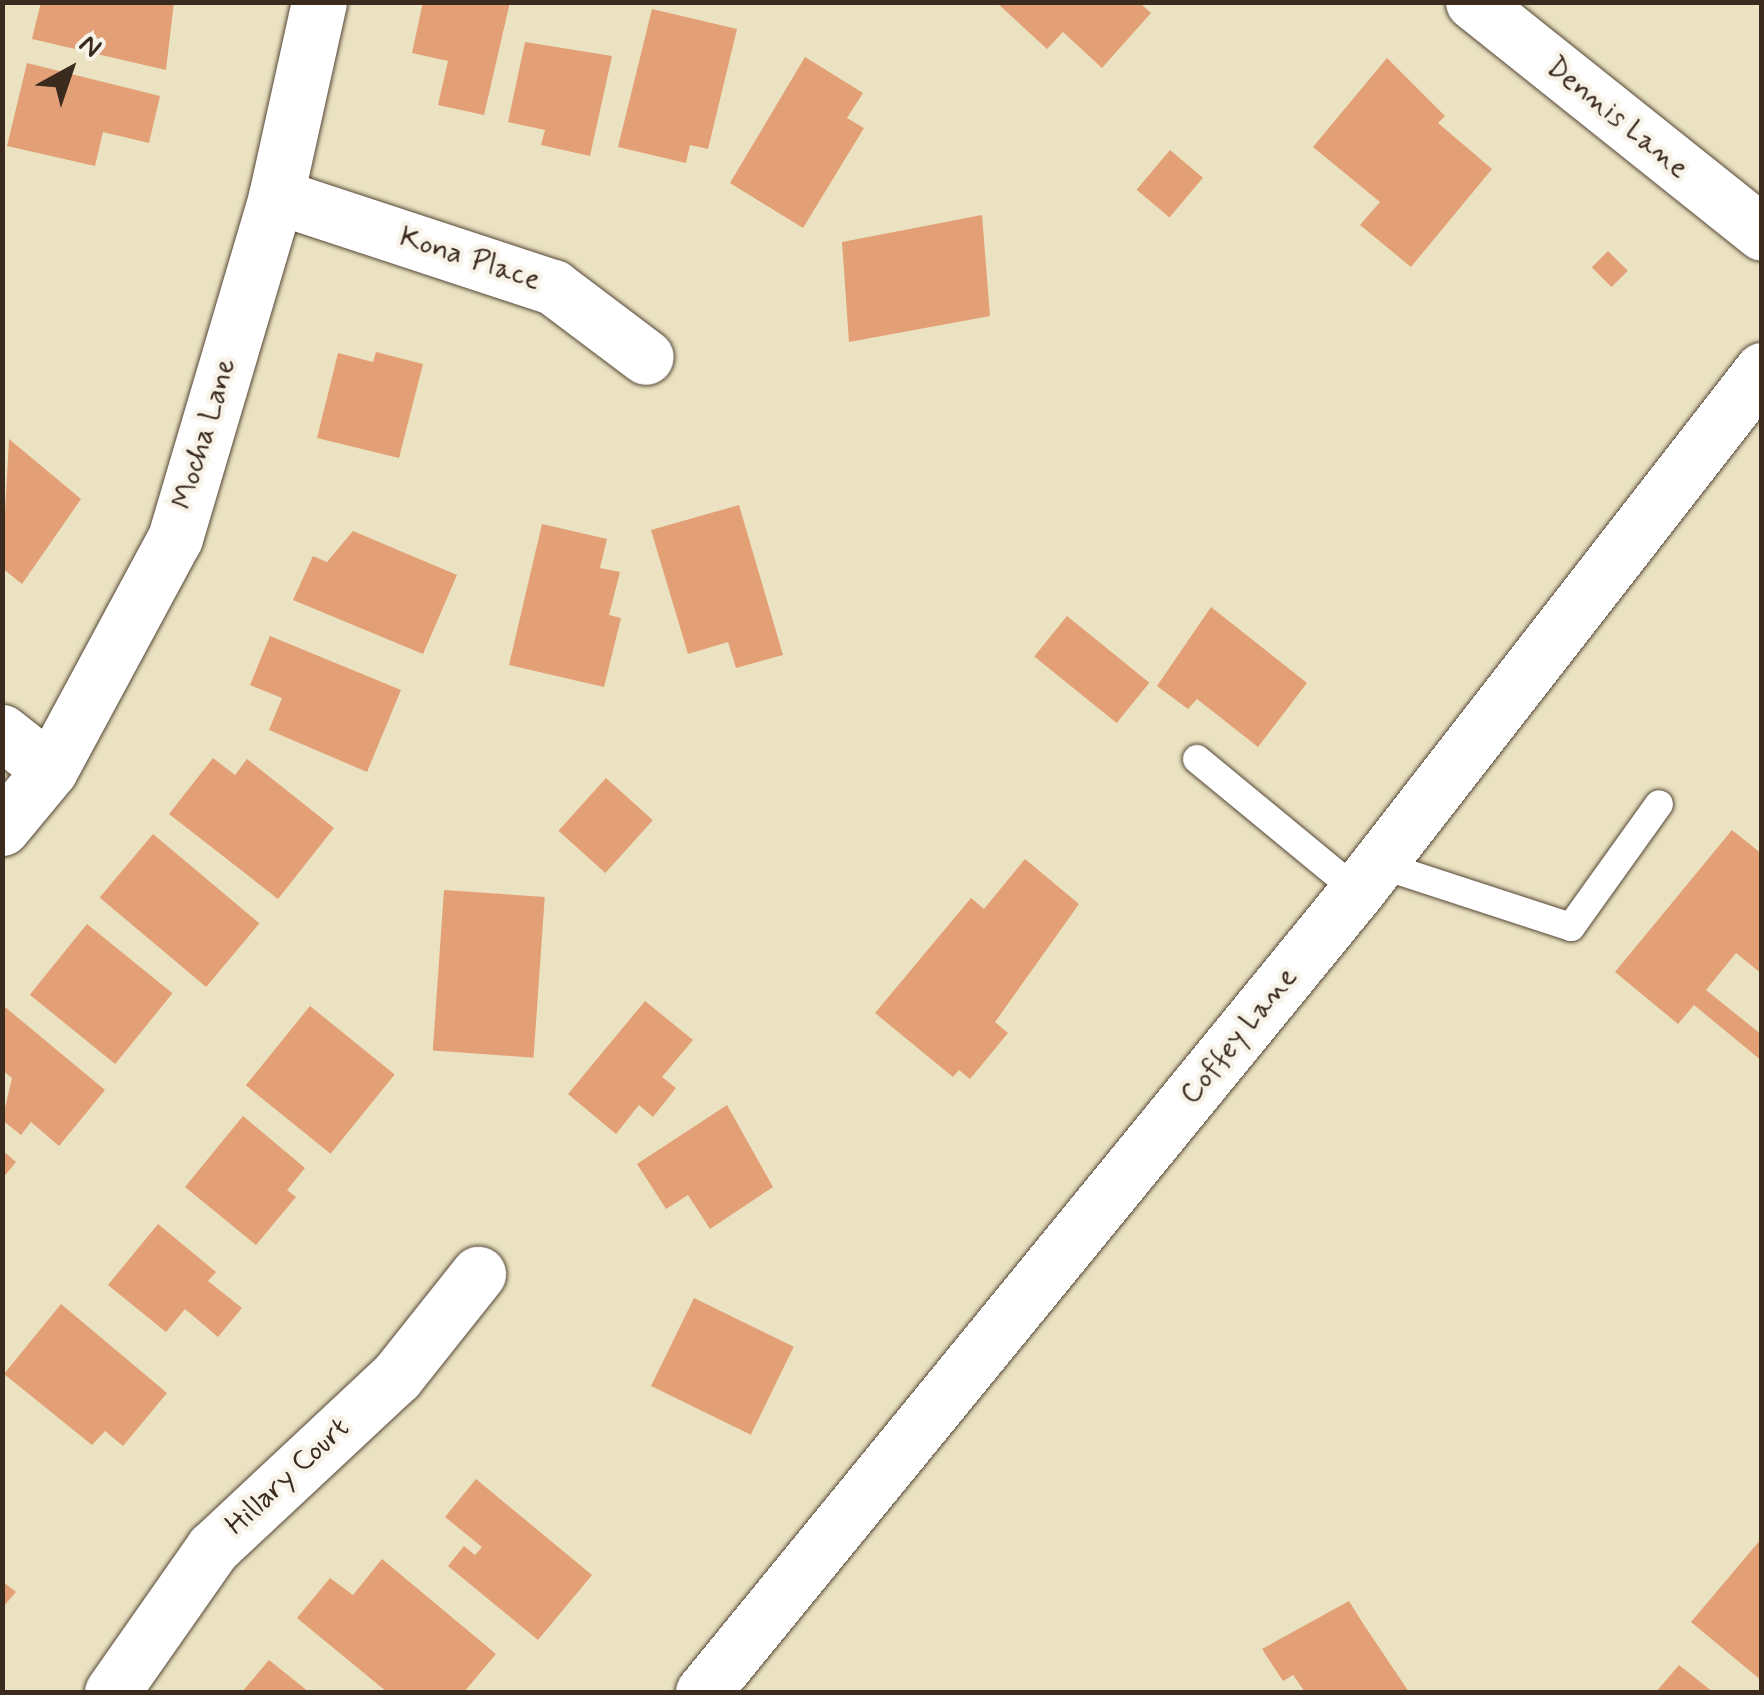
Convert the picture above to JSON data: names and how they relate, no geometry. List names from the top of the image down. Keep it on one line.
{"streets":{"street":["Dennis Lane","Kona Place","Mocha Lane","Coffey Lane","Hillary Court"]},"crossings":[["Kona Place","Mocha Lane"]],"north":"top right"}
